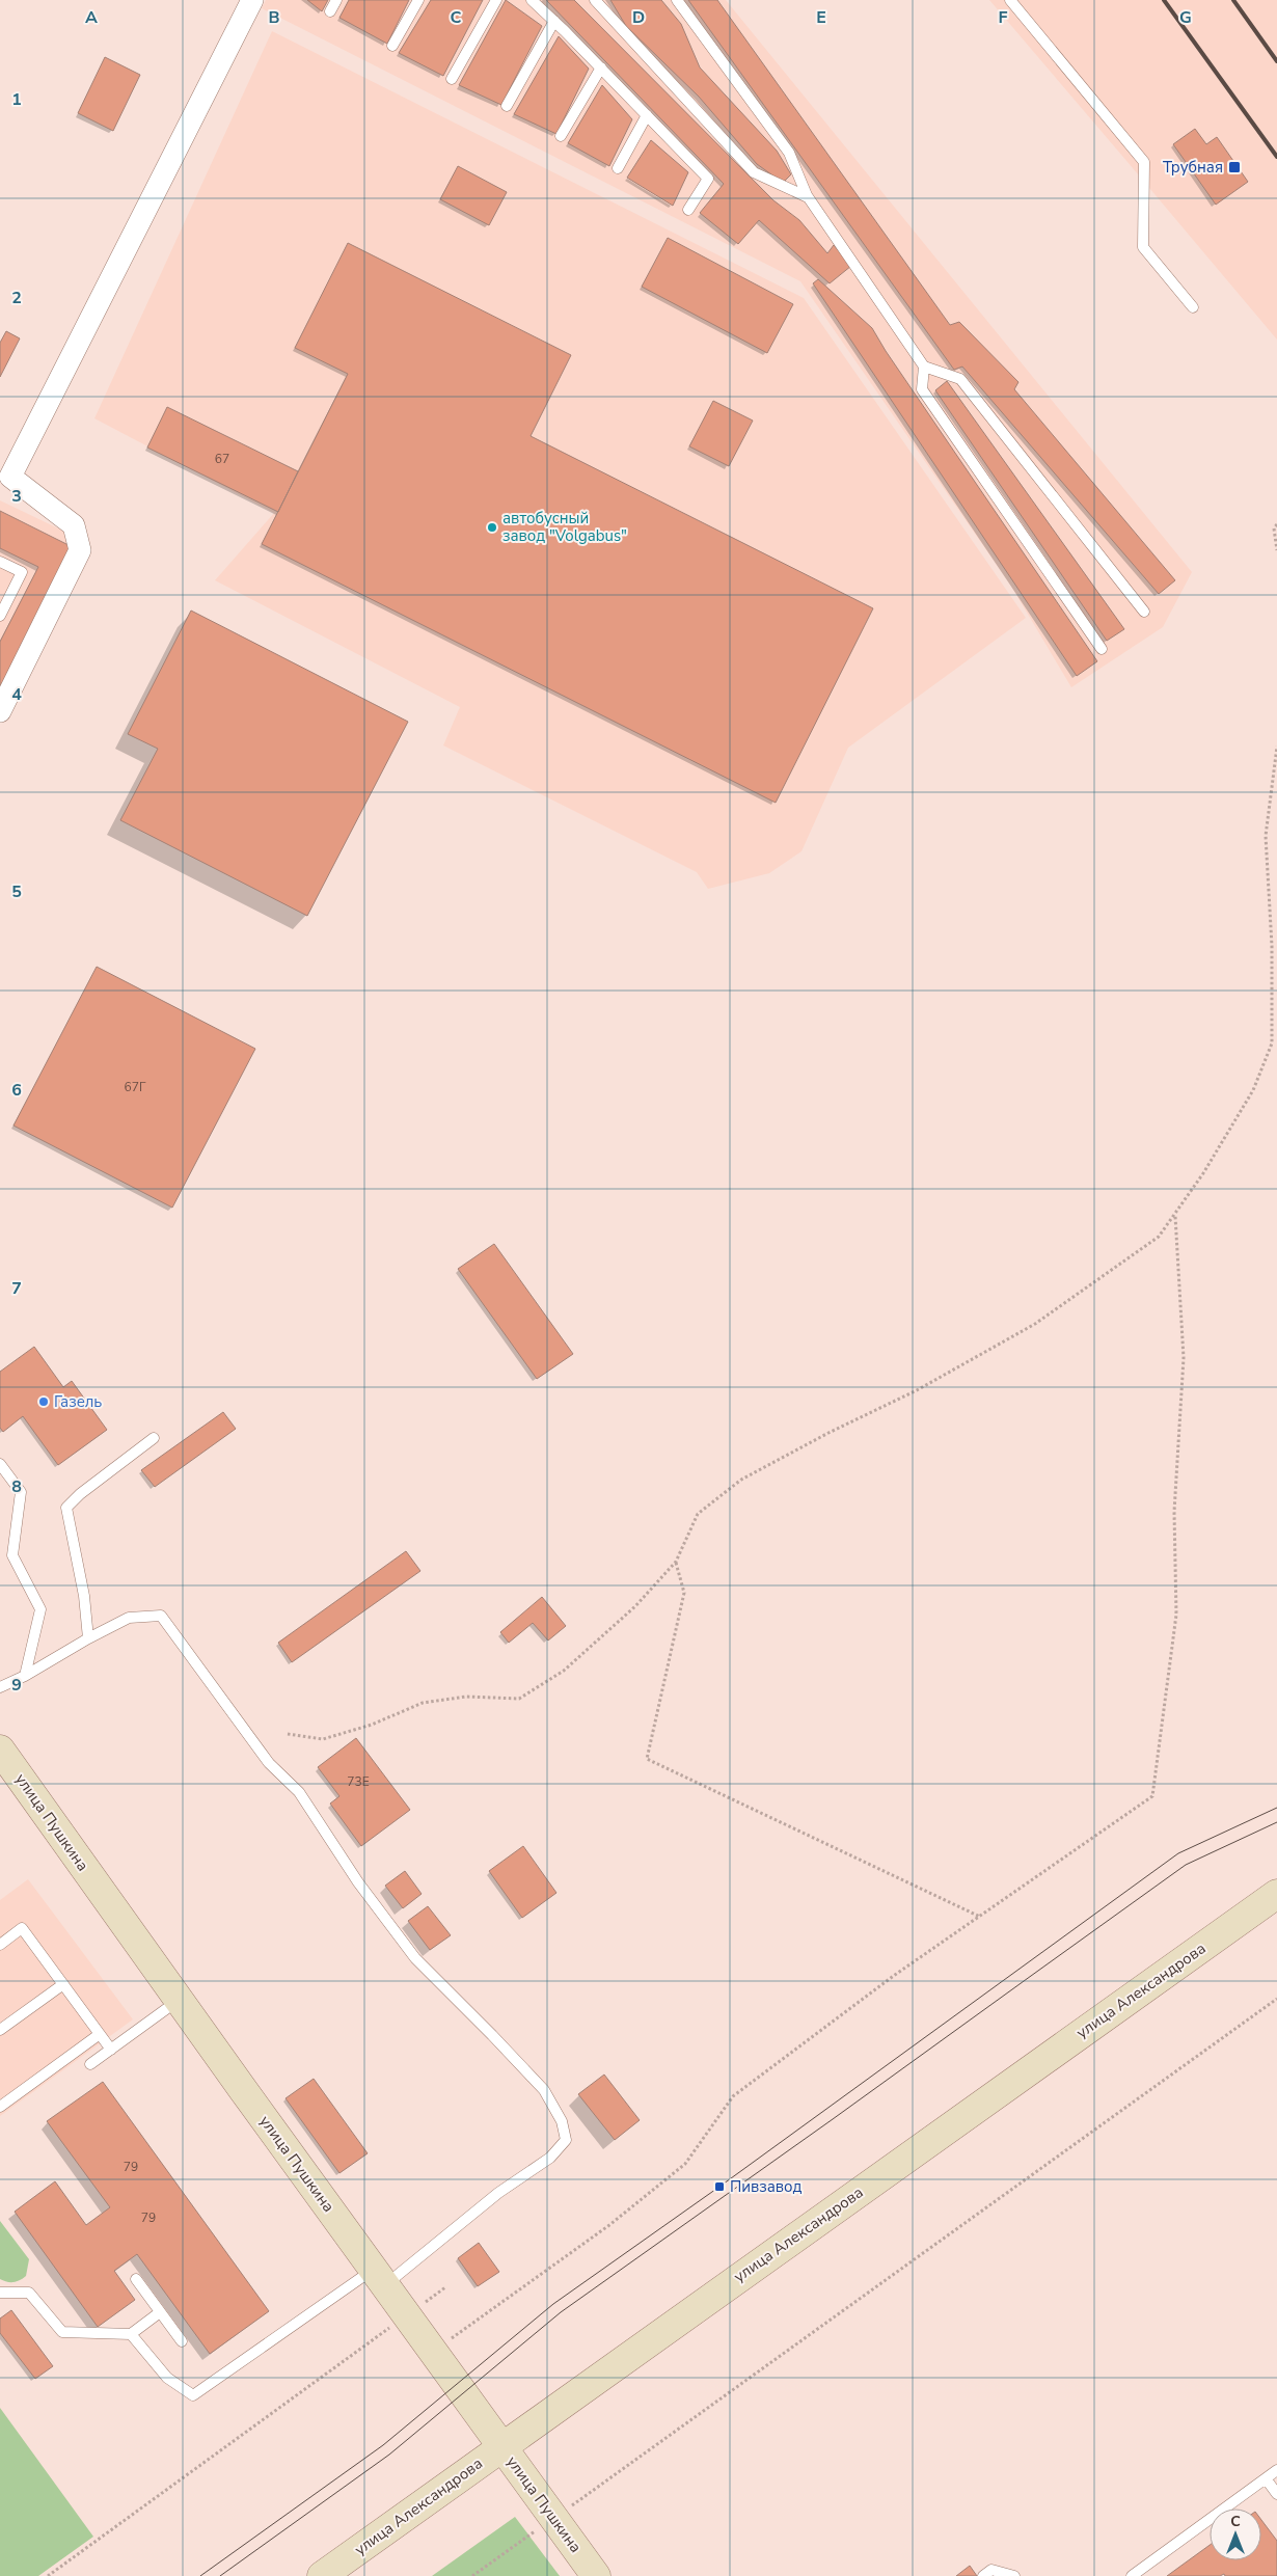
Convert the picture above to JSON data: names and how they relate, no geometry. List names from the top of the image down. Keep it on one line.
{"streets":{"main road":["улица Пушкина","улица Александрова"]},"crossings":[["улица Пушкина","улица Александрова"]],"places":{"transit":["Трубная","Пивзавод"],"other":["автобусный завод \"Volgabus\"","Газель"]},"house_numbers":["67","67Г","73Е","79","79"],"north":"top","grid":{"columns":["A","B","C","D","E","F","G"],"rows":["1","2","3","4","5","6","7","8","9"]}}
